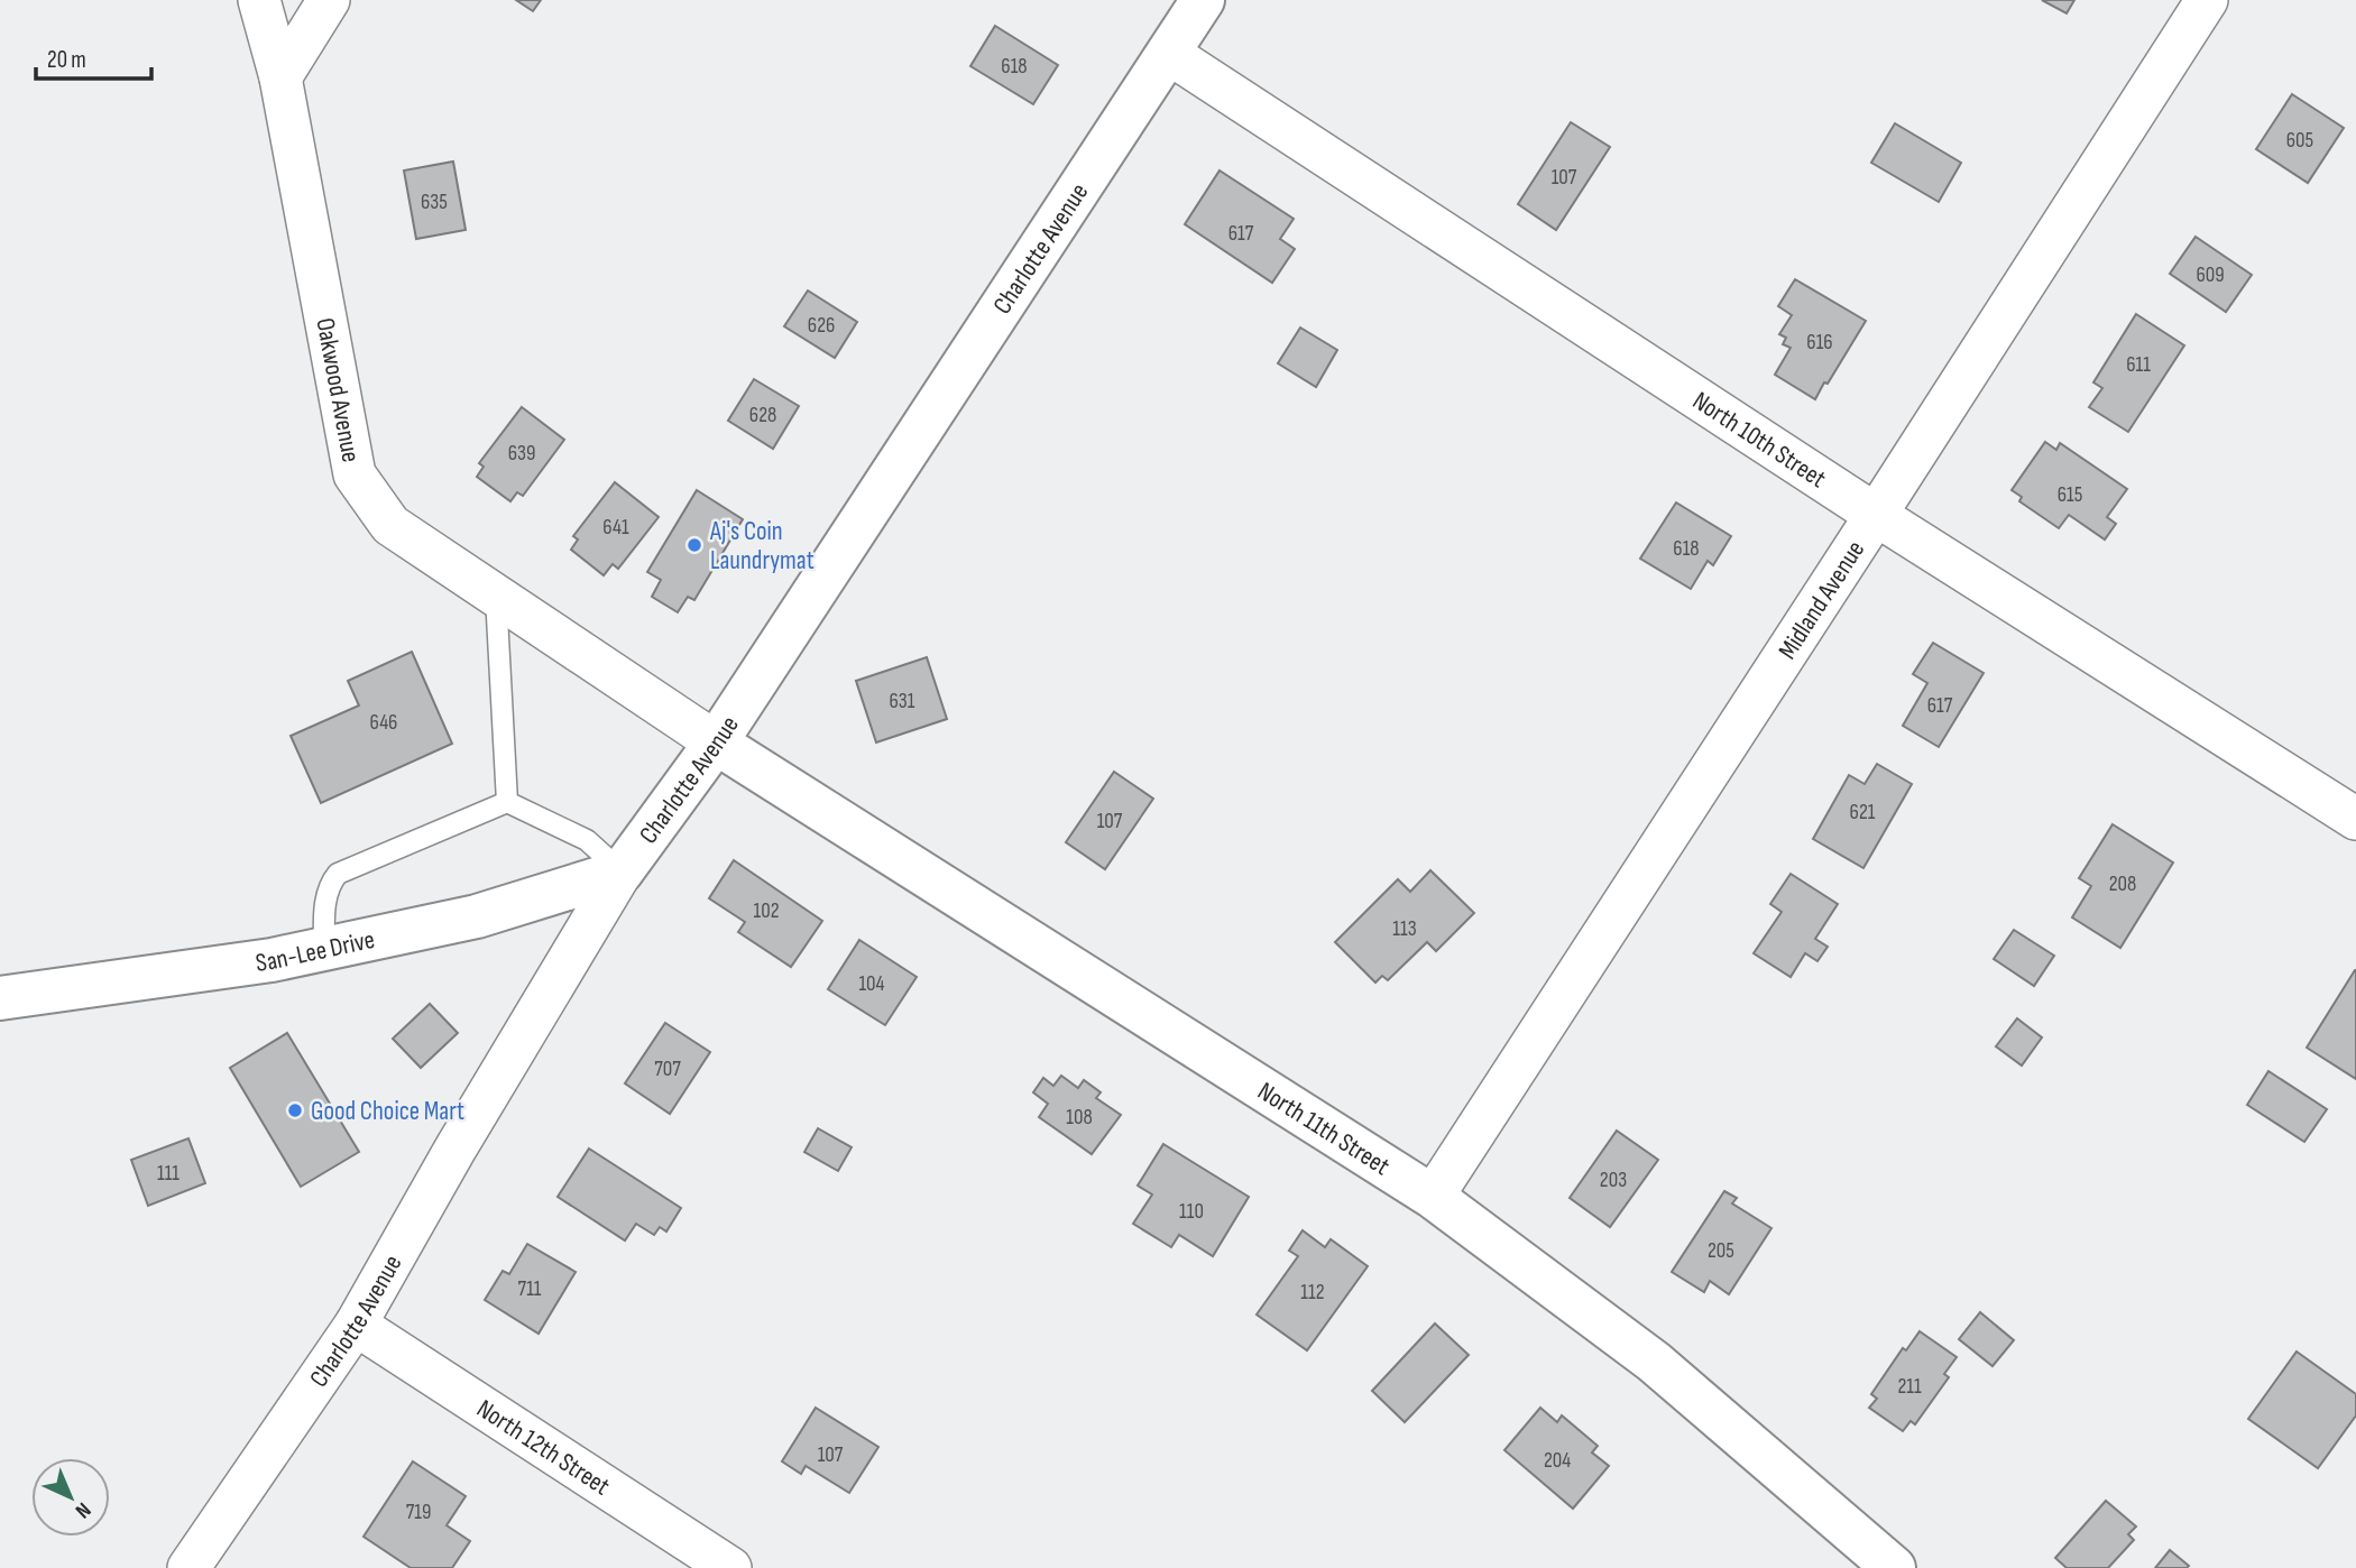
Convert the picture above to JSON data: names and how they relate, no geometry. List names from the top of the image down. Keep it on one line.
{"streets":{"street":["Charlotte Avenue","Oakwood Avenue","North 10th Street","Midland Avenue","San-Lee Drive","North 11th Street","North 12th Street"]},"crossings":[["Charlotte Avenue","Oakwood Avenue"],["Charlotte Avenue","North 10th Street"],["Charlotte Avenue","San-Lee Drive"],["Charlotte Avenue","North 11th Street"],["Charlotte Avenue","North 12th Street"],["Oakwood Avenue","North 11th Street"],["North 10th Street","Midland Avenue"],["Midland Avenue","North 11th Street"]],"places":["Aj's Coin Laundrymat","Good Choice Mart"],"house_numbers":["618","605","107","635","617","609","626","616","611","628","639","615","641","618","631","617","646","621","107","208","102","113","104","707","108","111","203","110","205","711","112","211","107","204","719"],"scale_bar":"20 m","north":"bottom right"}
